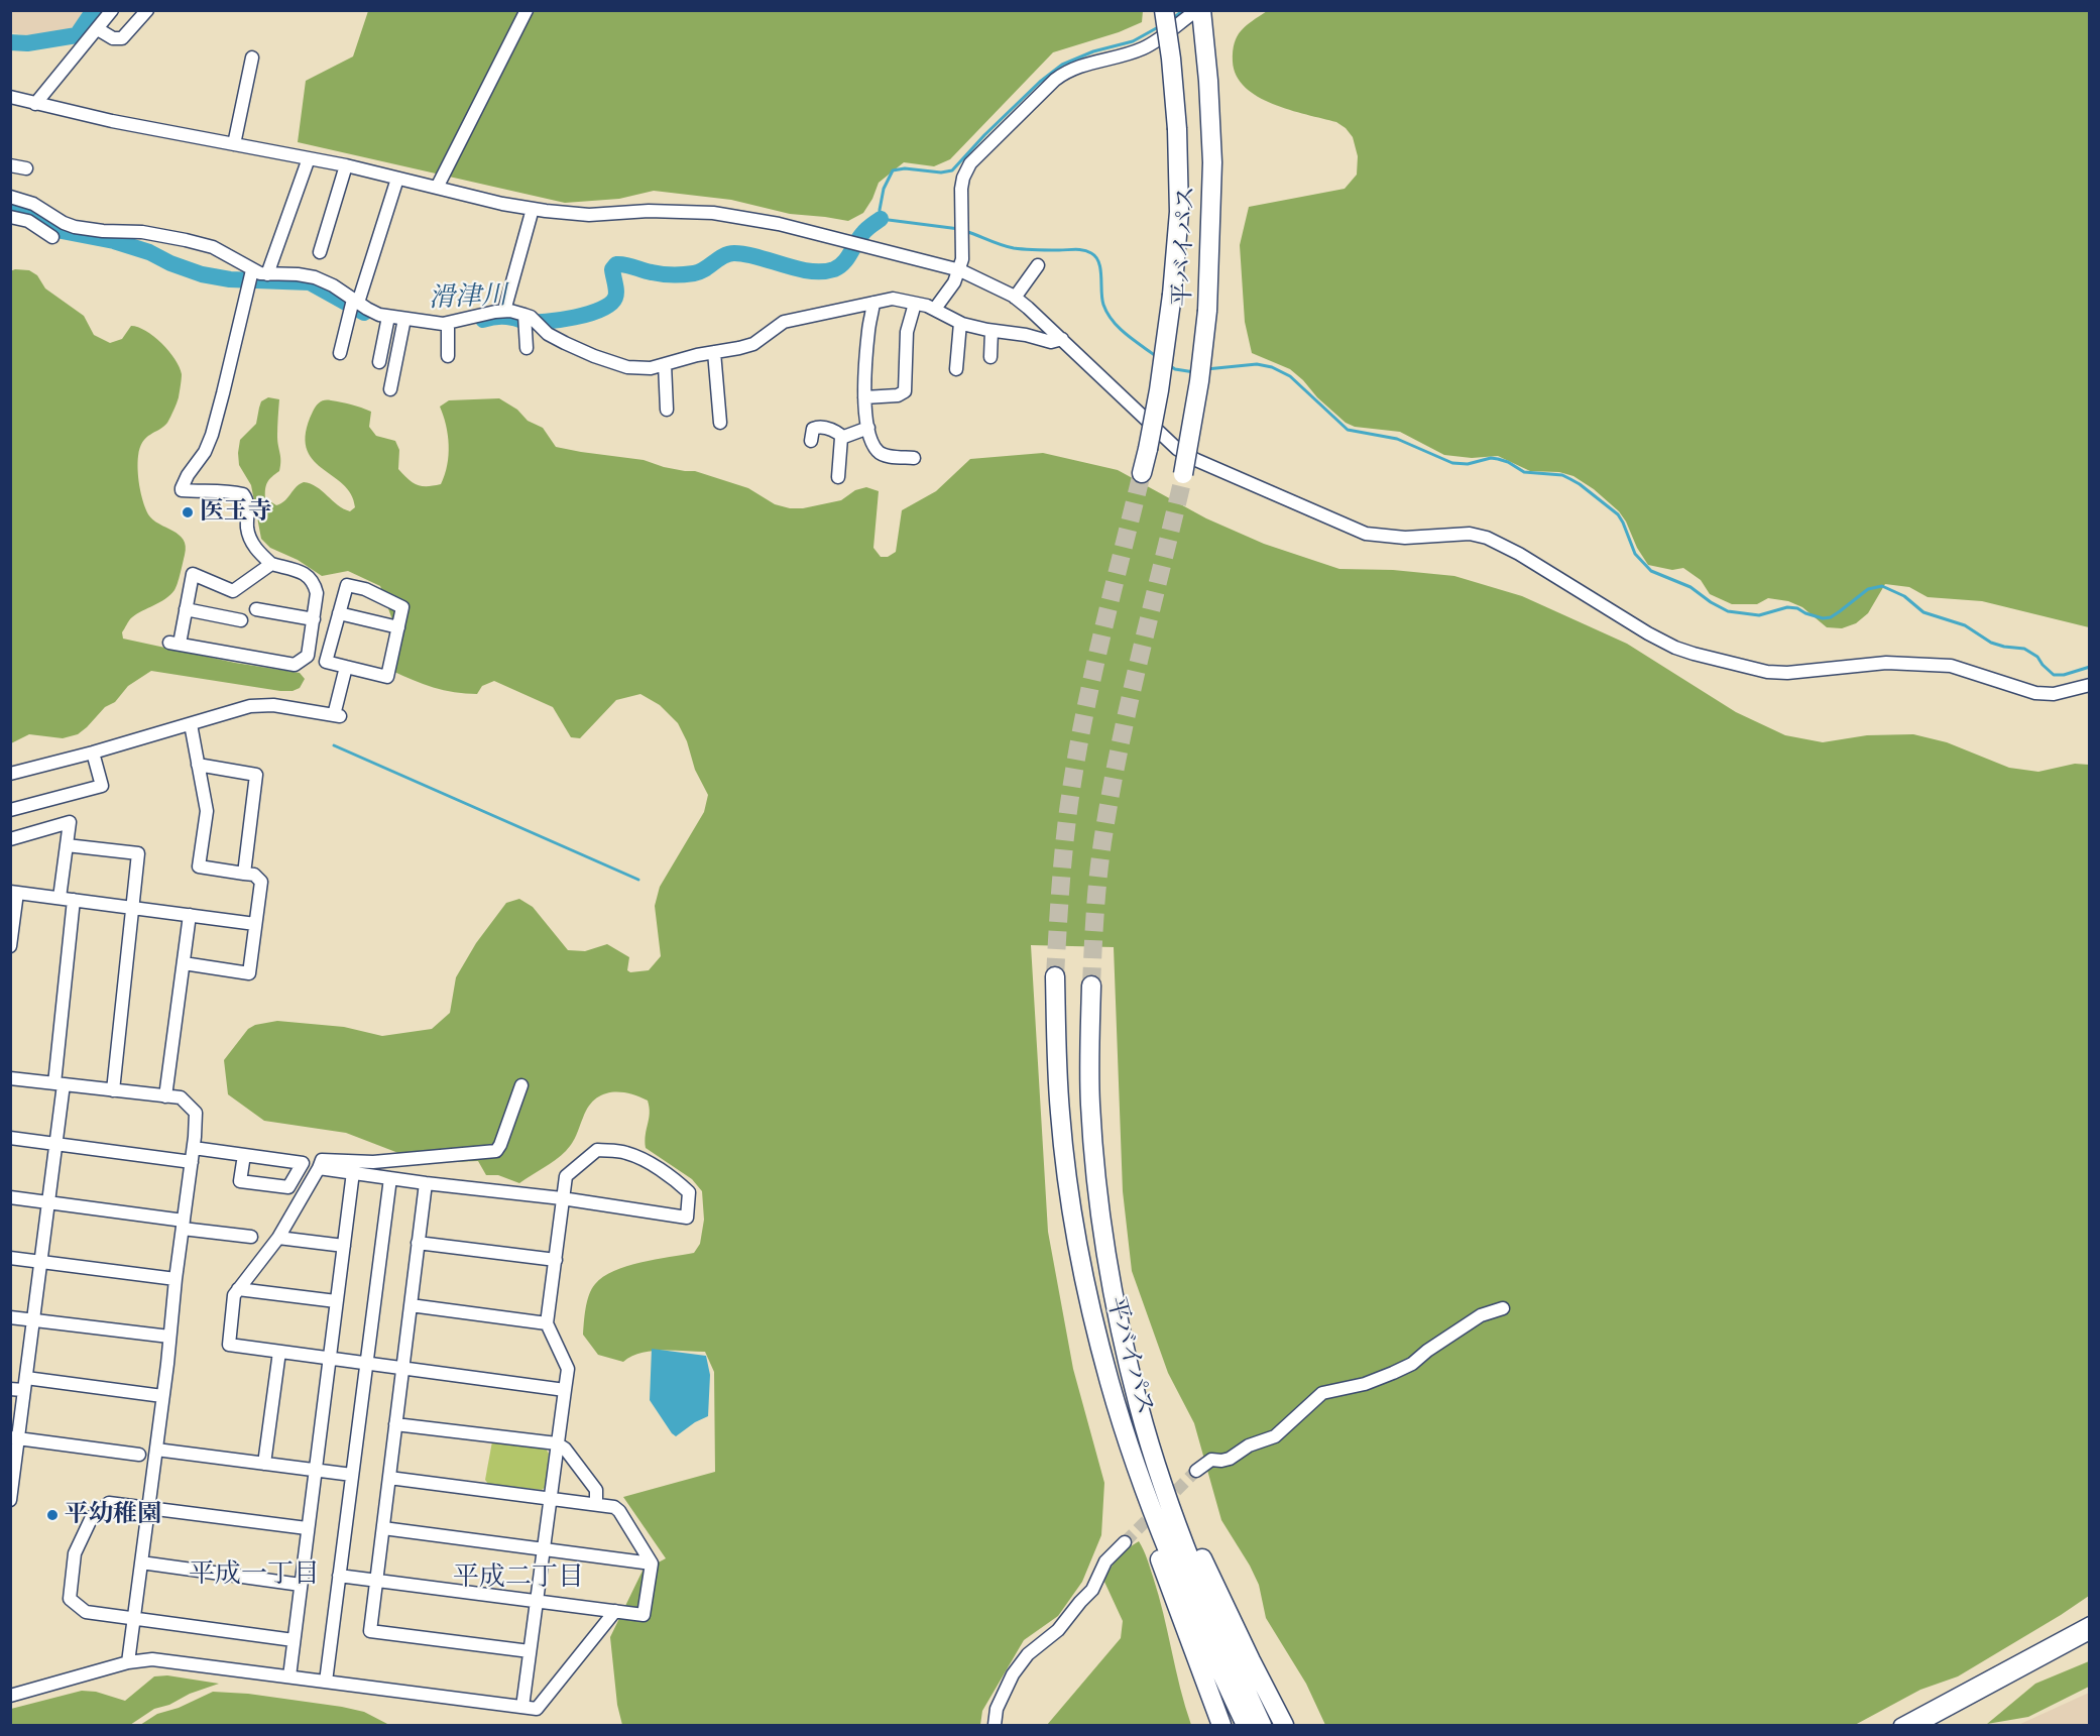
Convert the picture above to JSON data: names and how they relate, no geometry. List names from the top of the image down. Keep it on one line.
{"streets":{"highway":["平バイパス"]},"districts":["平成一丁目","平成二丁目"],"water":["滑津川"],"places":["医王寺","平幼稚園"]}
